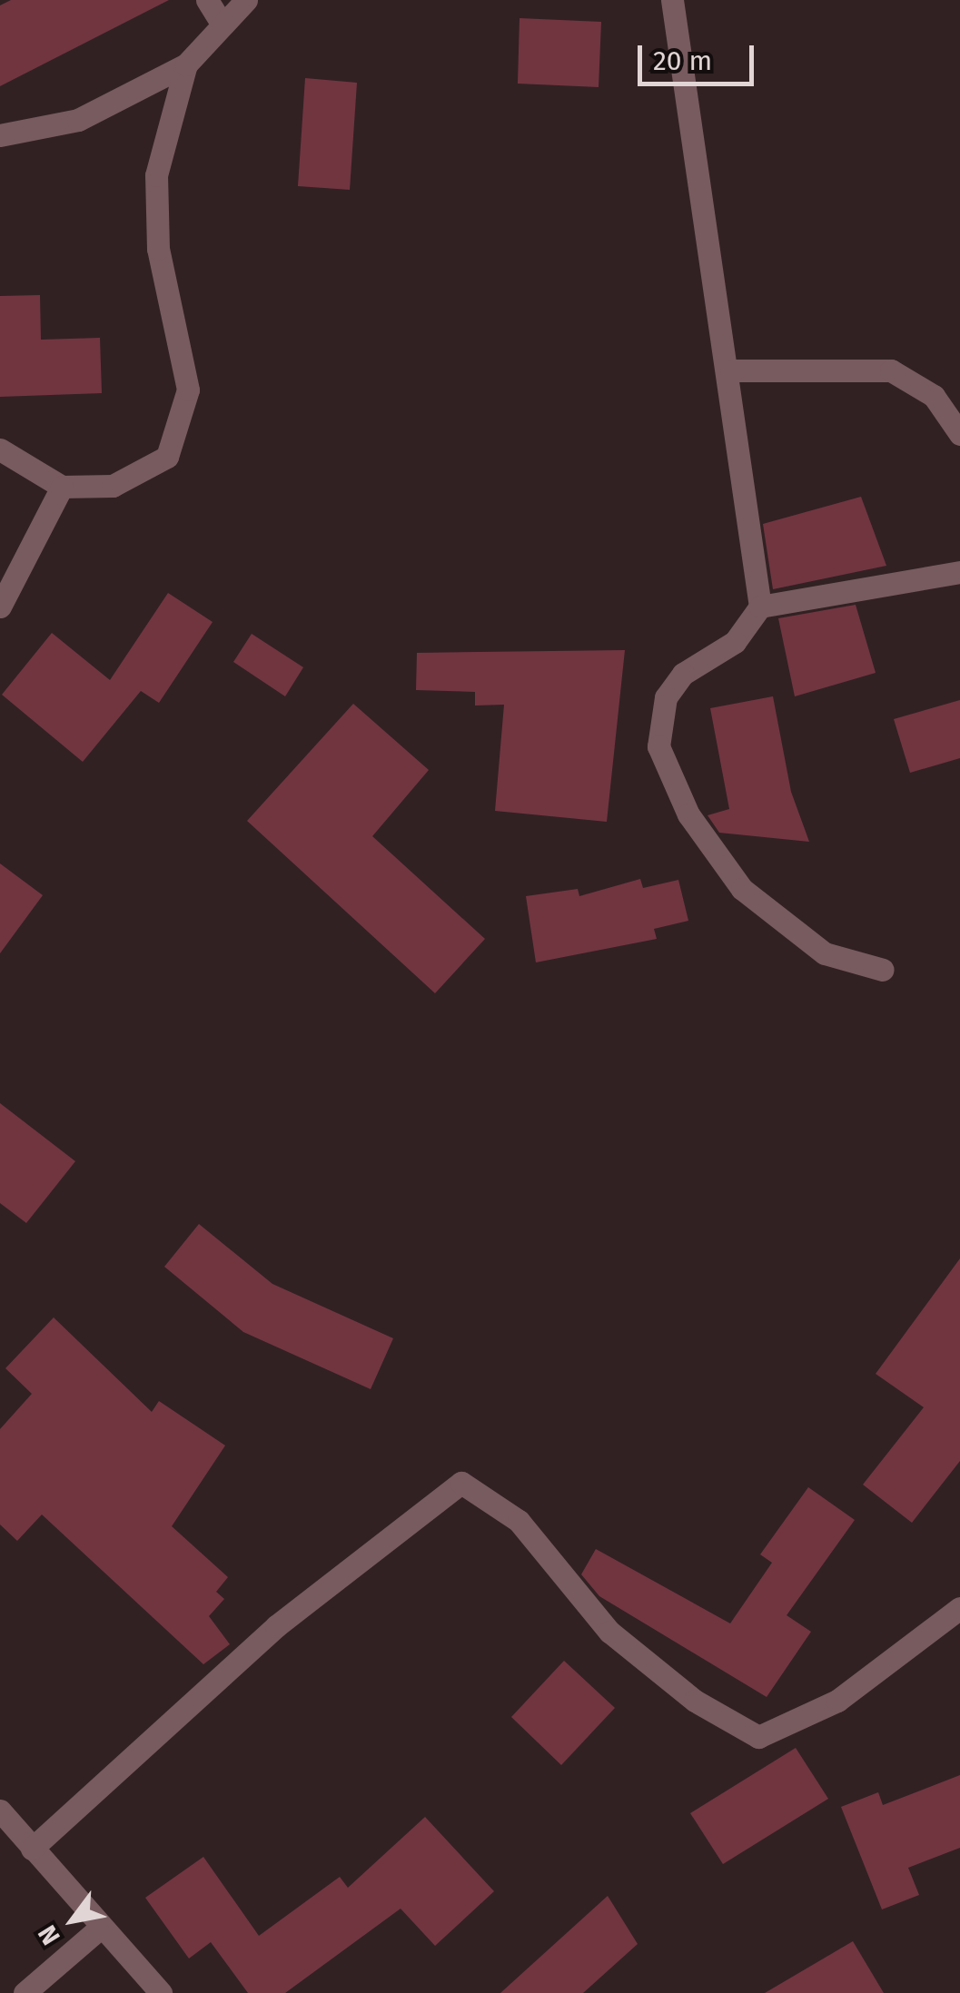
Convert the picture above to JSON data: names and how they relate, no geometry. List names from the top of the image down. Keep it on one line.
{"scale_bar":"20 m","north":"bottom left"}
